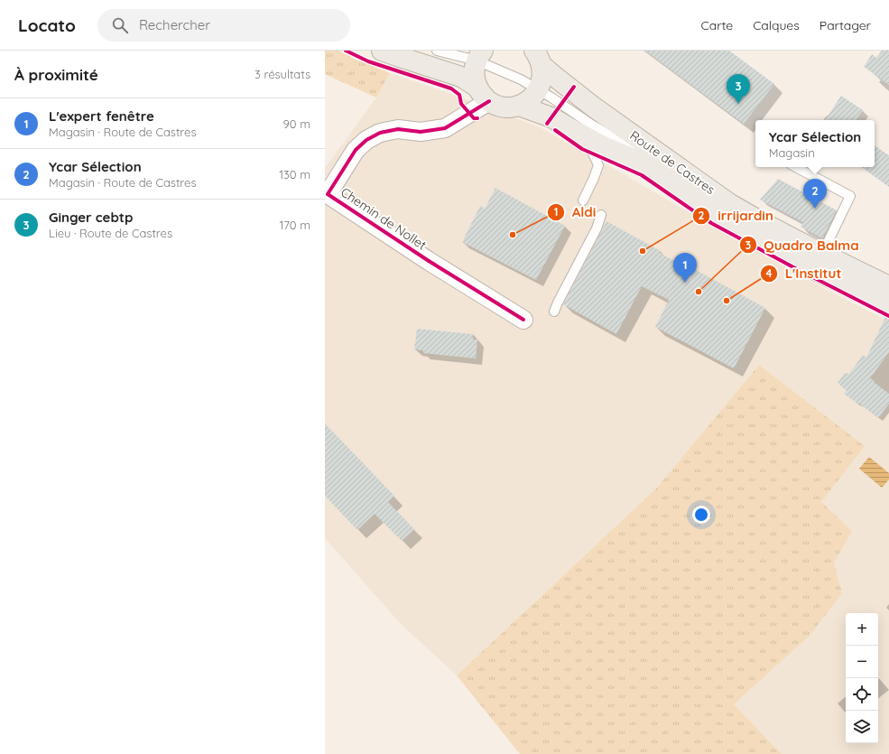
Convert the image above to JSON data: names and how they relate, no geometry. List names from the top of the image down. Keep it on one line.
{"streets":{"main road":["Route de Castres"],"street":["Chemin de Nollet"]},"places":["Aldi","irrijardin","Quadro Balma","L'Institut"],"page":{"header":"Locato","search":"Rechercher","nav":["Carte","Calques","Partager"],"heading":["À proximité","3 résultats"],"pins":["3","2","1"],"list":[{"mark":"1","name":"L'expert fenêtre","note":"Magasin · Route de Castres","value":"90 m"},{"mark":"2","name":"Ycar Sélection","note":"Magasin · Route de Castres","value":"130 m"},{"mark":"3","name":"Ginger cebtp","note":"Lieu · Route de Castres","value":"170 m"}],"popup":["Ycar Sélection","Magasin"],"map_buttons":["+","−"]}}
